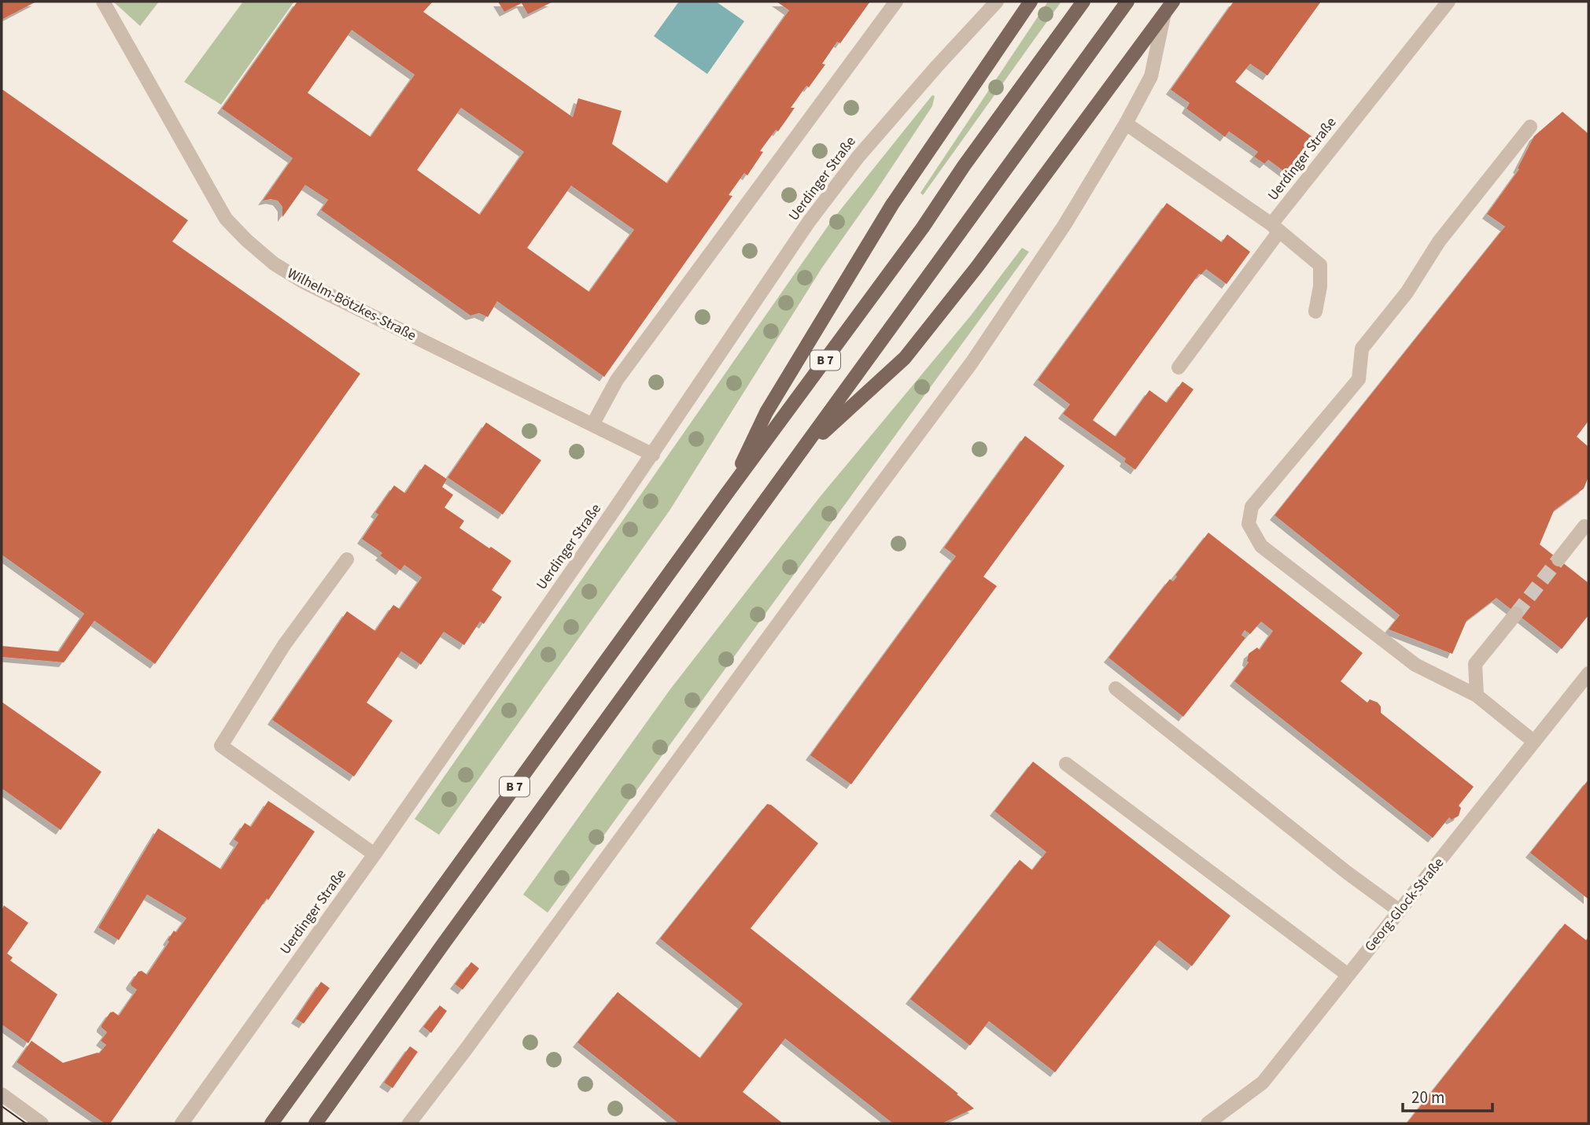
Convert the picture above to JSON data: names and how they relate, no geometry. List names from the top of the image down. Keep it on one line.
{"streets":{"main road":["B 7"],"street":["Uerdinger Straße","Wilhelm-Bötzkes-Straße","Georg-Glock-Straße"]},"crossings":[["Uerdinger Straße","Wilhelm-Bötzkes-Straße"]],"scale_bar":"20 m"}
